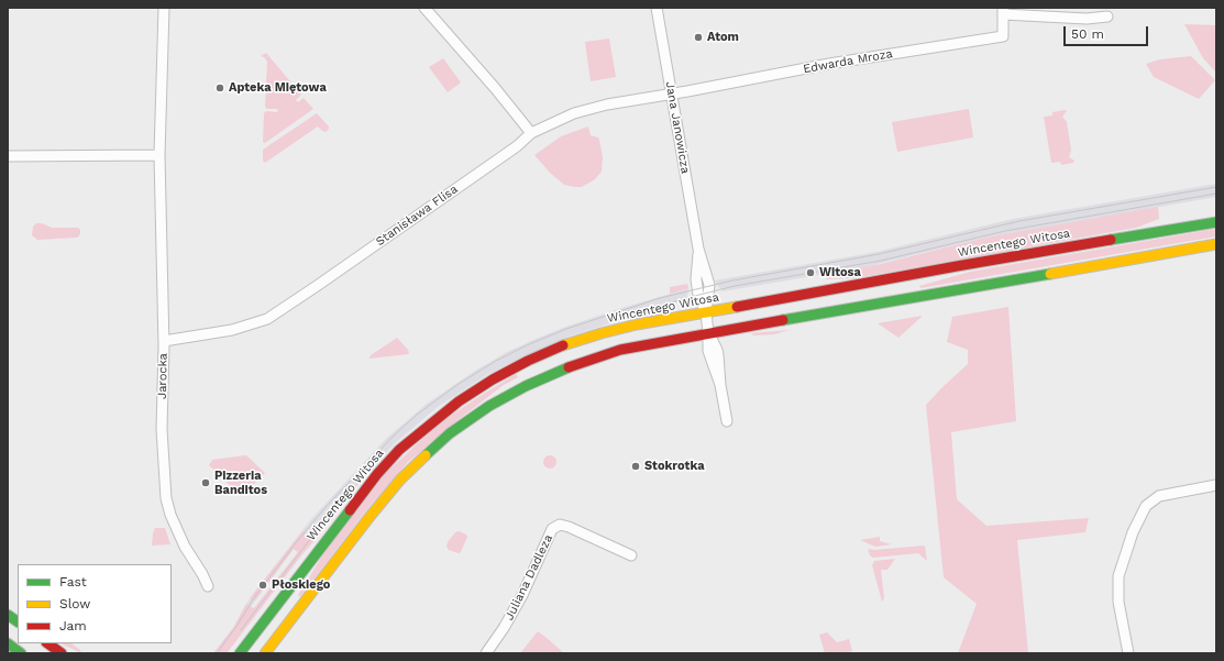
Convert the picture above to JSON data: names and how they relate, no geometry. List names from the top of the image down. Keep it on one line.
{"streets":{"main road":["Wincentego Witosa"],"street":["Edwarda Mroza","Jana Janowicza","Stanisława Flisa","Jarocka","Juliana Dadleza"]},"crossings":[["Edwarda Mroza","Jana Janowicza"],["Edwarda Mroza","Stanisława Flisa"],["Jana Janowicza","Stanisława Flisa"],["Jana Janowicza","Wincentego Witosa"],["Stanisława Flisa","Jarocka"]],"places":["Atom","Apteka Miętowa","Witosa","Stokrotka","Pizzeria Banditos","Płoskiego"],"legend":["Fast","Slow","Jam"],"scale_bar":"50 m"}
